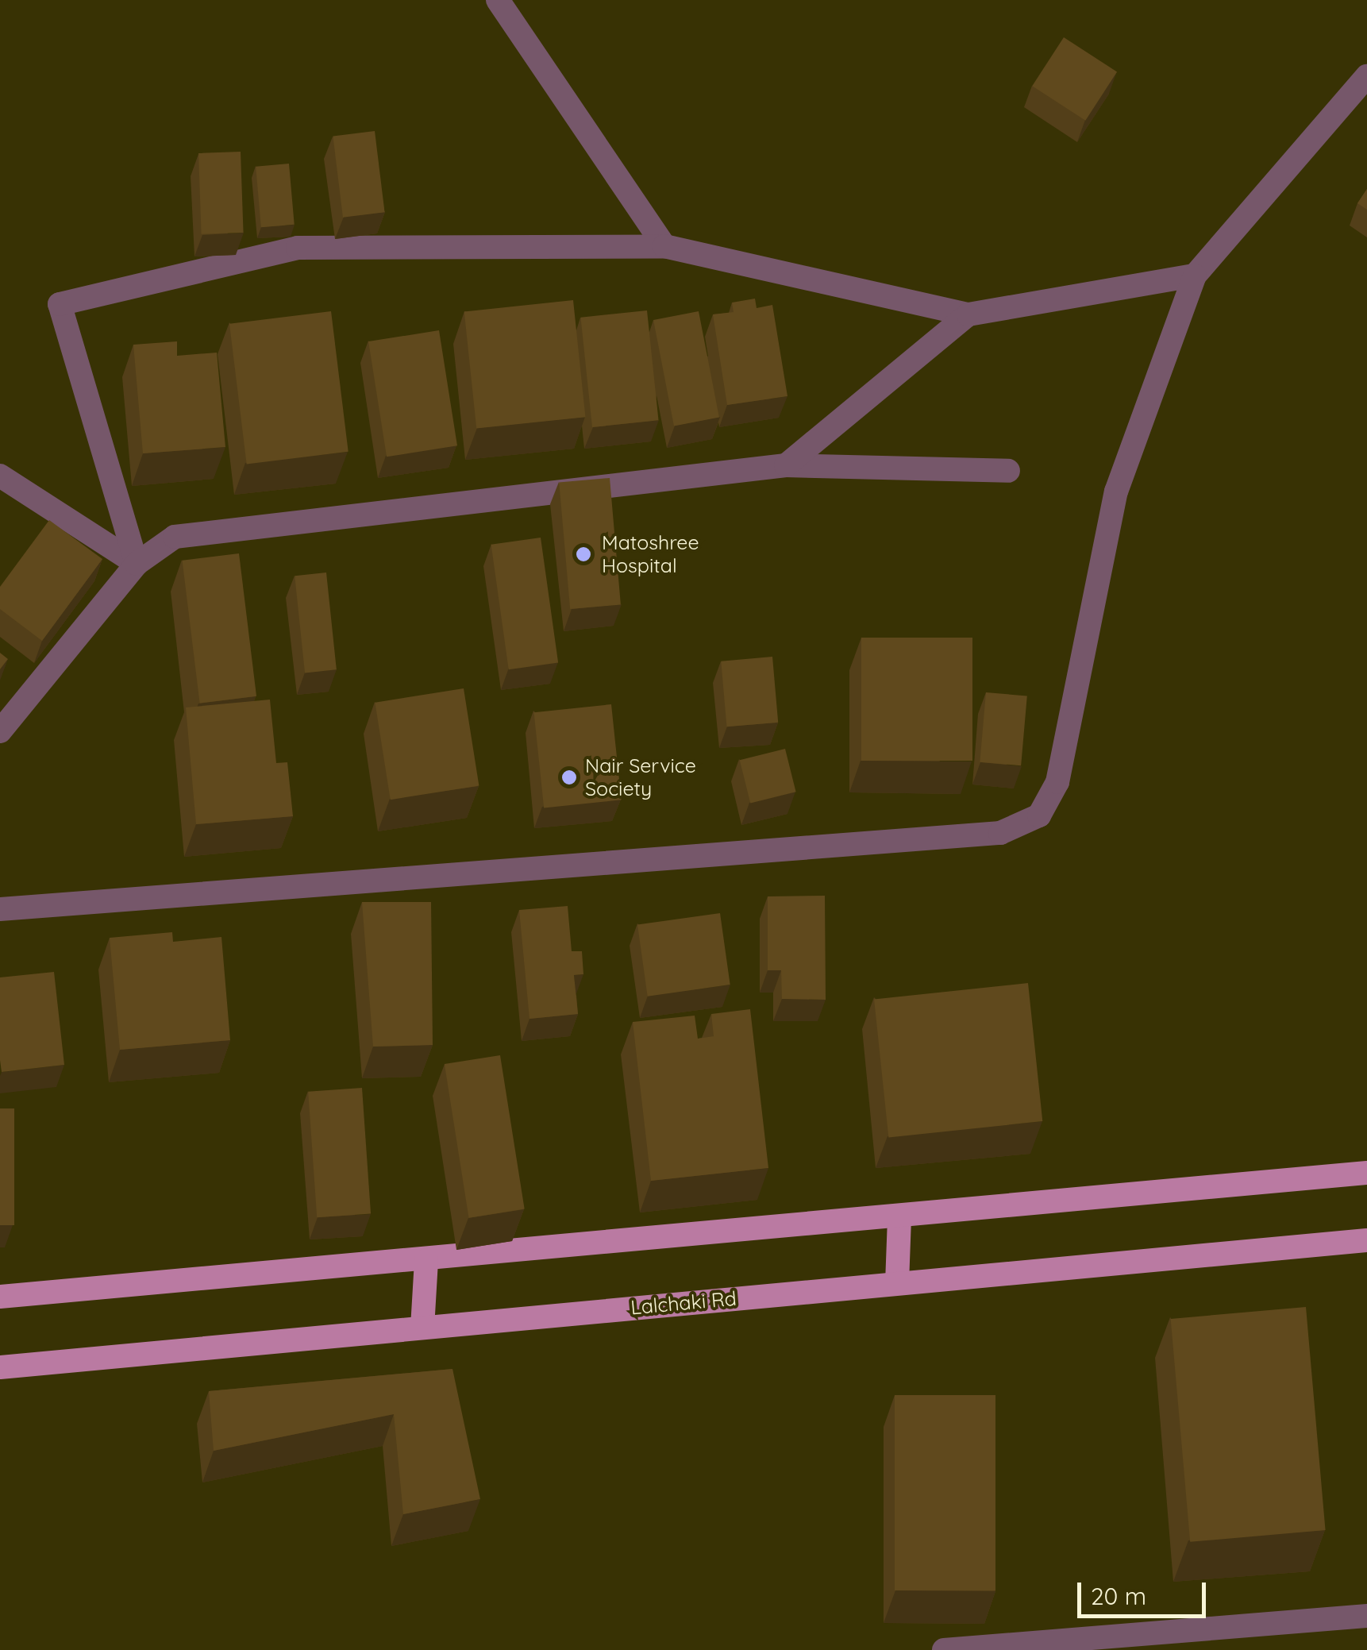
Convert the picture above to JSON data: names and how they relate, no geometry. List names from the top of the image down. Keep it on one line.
{"streets":{"main road":["Lalchaki Rd"]},"places":["Matoshree Hospital","Nair Service Society"],"scale_bar":"20 m"}
